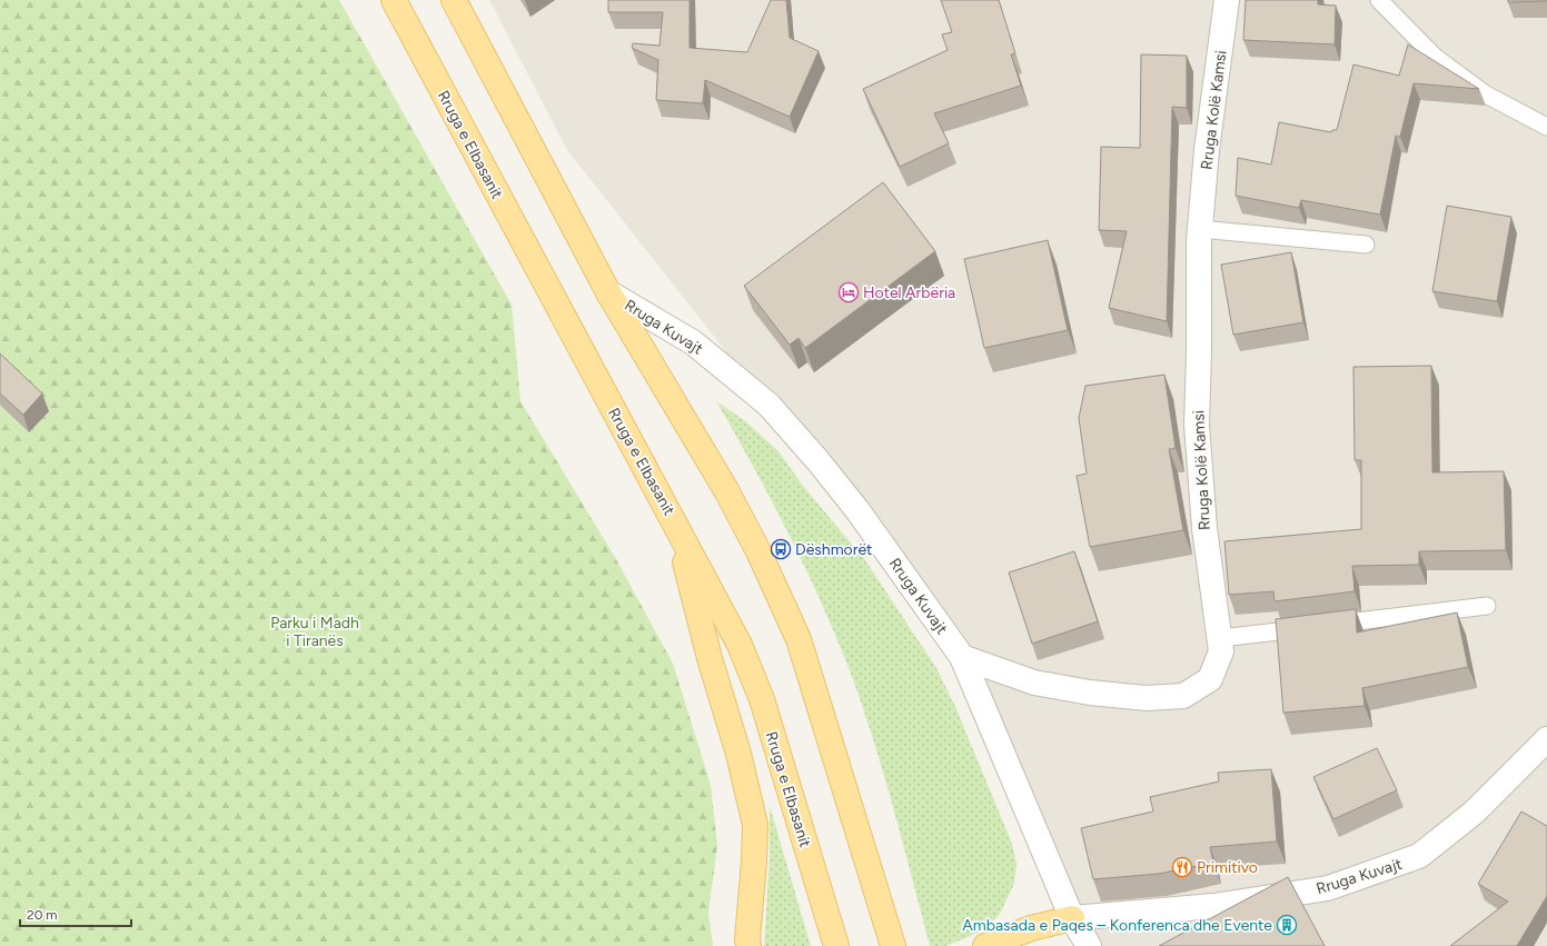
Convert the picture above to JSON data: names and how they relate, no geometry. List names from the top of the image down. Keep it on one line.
{"streets":{"main road":["Rruga e Elbasanit"],"street":["Rruga Kolë Kamsi","Rruga Kuvajt"]},"crossings":[["Rruga Kolë Kamsi","Rruga Kuvajt"]],"parks":["Parku i Madh i Tiranës"],"places":{"hotel":["Hotel Arbëria"],"bus stop":["Dëshmorët"],"restaurant":["Primitivo"],"building":["Ambasada e Paqes – Konferenca dhe Evente"]},"scale_bar":"20 m"}
